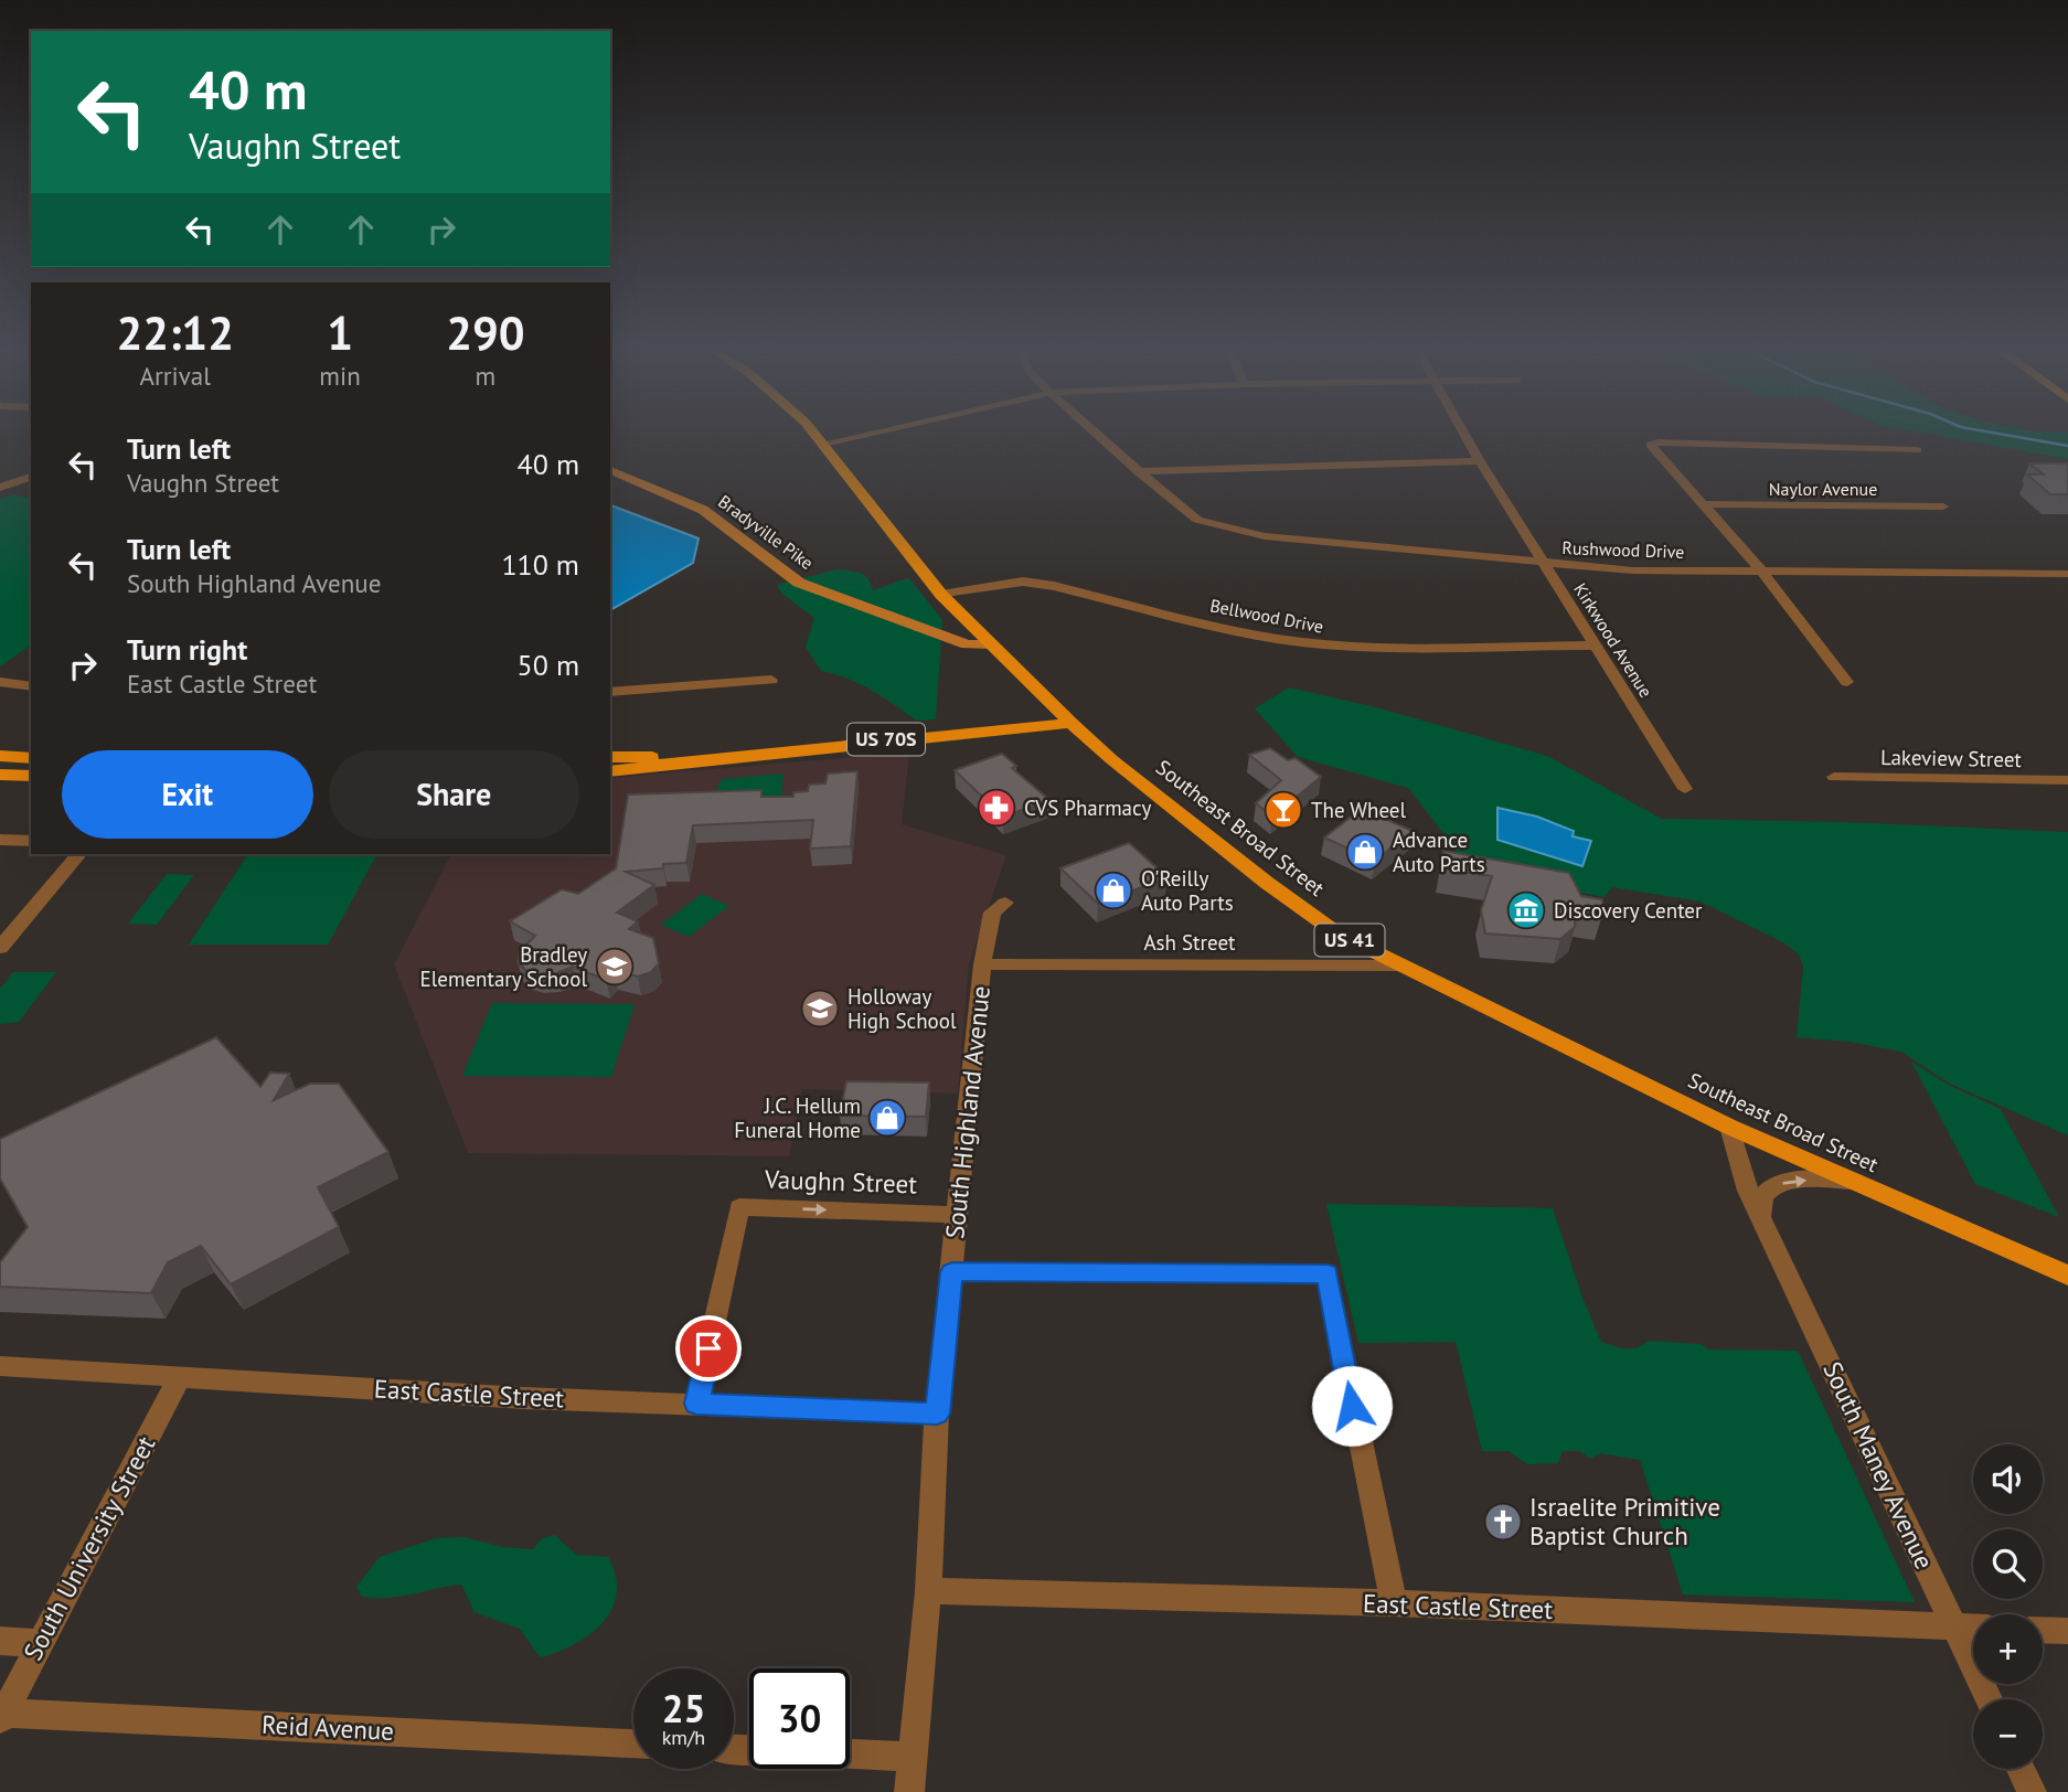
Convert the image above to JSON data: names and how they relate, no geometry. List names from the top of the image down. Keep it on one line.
{"streets":{"main road":["Bradyville Pike","US 70S","Southeast Broad Street","US 41"],"street":["Naylor Avenue","Rushwood Drive","Bellwood Drive","Kirkwood Avenue","Lakeview Street","Ash Street","South Highland Avenue","Vaughn Street","East Castle Street","South Maney Avenue","South University Street","Reid Avenue"]},"crossings":[["Naylor Avenue","Rushwood Drive"],["Bradyville Pike","Southeast Broad Street"],["Rushwood Drive","Kirkwood Avenue"],["Bellwood Drive","Kirkwood Avenue"],["Bellwood Drive","Southeast Broad Street"],["US 70S","Southeast Broad Street"],["Southeast Broad Street","Ash Street"],["Southeast Broad Street","South Maney Avenue"],["Ash Street","South Highland Avenue"],["South Highland Avenue","Vaughn Street"],["South Highland Avenue","East Castle Street"],["Vaughn Street","East Castle Street"],["East Castle Street","South Maney Avenue"],["East Castle Street","South University Street"],["South University Street","Reid Avenue"]],"places":{"pharmacy":["CVS Pharmacy"],"bar":["The Wheel"],"shop":["Advance Auto Parts","O'Reilly Auto Parts","J.C. Hellum Funeral Home"],"museum":["Discovery Center"],"school or university":["Bradley Elementary School","Holloway High School"],"church":["Israelite Primitive Baptist Church"]},"page":{"turn":["40 m","Vaughn Street"],"eta":["22:12","Arrival","1","min","290","m"],"list":[{"name":"Turn left","note":"Vaughn Street","value":"40 m"},{"name":"Turn left","note":"South Highland Avenue","value":"110 m"},{"name":"Turn right","note":"East Castle Street","value":"50 m"}],"buttons":["Exit","Share"],"map_buttons":["+","−"],"speed":"25 km/h","limit":"30"}}
